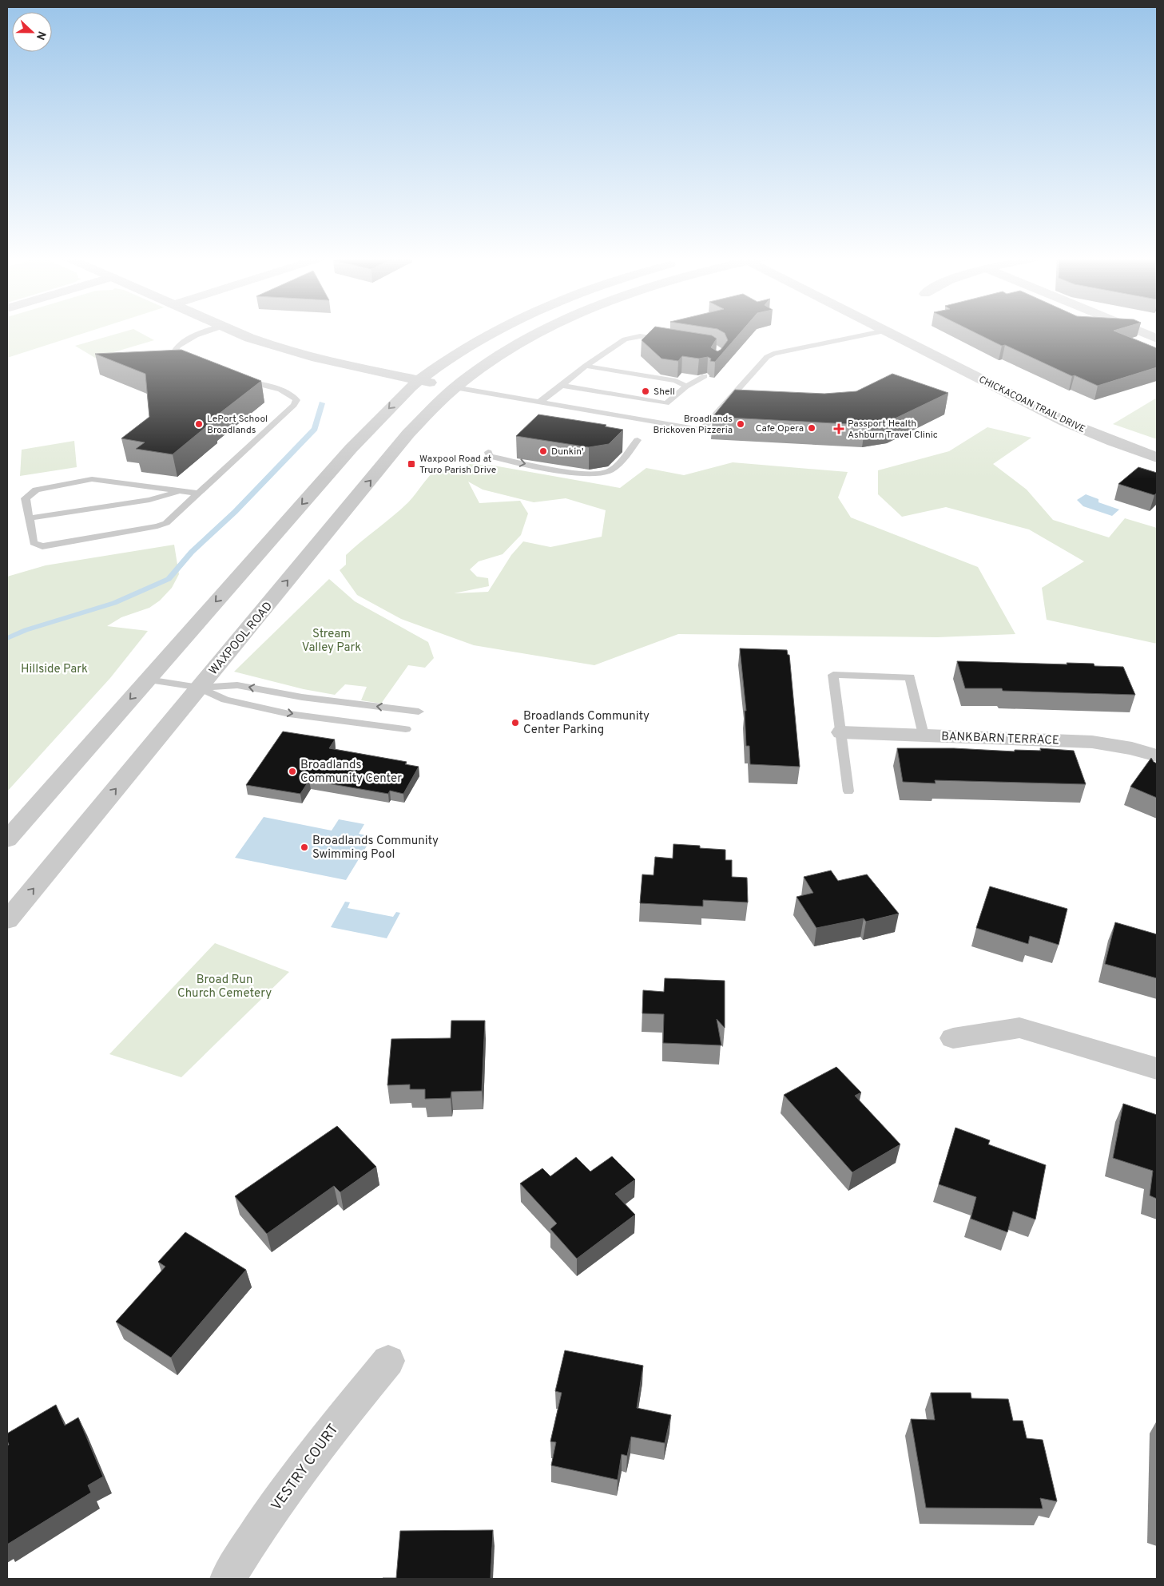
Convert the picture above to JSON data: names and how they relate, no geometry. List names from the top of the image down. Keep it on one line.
{"streets":{"street":["CHICKACOAN TRAIL DRIVE","WAXPOOL ROAD","BANKBARN TERRACE","VESTRY COURT"]},"parks":["Stream Valley Park","Hillside Park","Broad Run Church Cemetery"],"places":{"other":["Shell","LePort School Broadlands","Broadlands Brickoven Pizzeria","Cafe Opera","Dunkin'","Broadlands Community Center Parking","Broadlands Community Center","Broadlands Community Swimming Pool"],"health":["Passport Health Ashburn Travel Clinic"],"transit":["Waxpool Road at Truro Parish Drive"]},"north":"right"}
